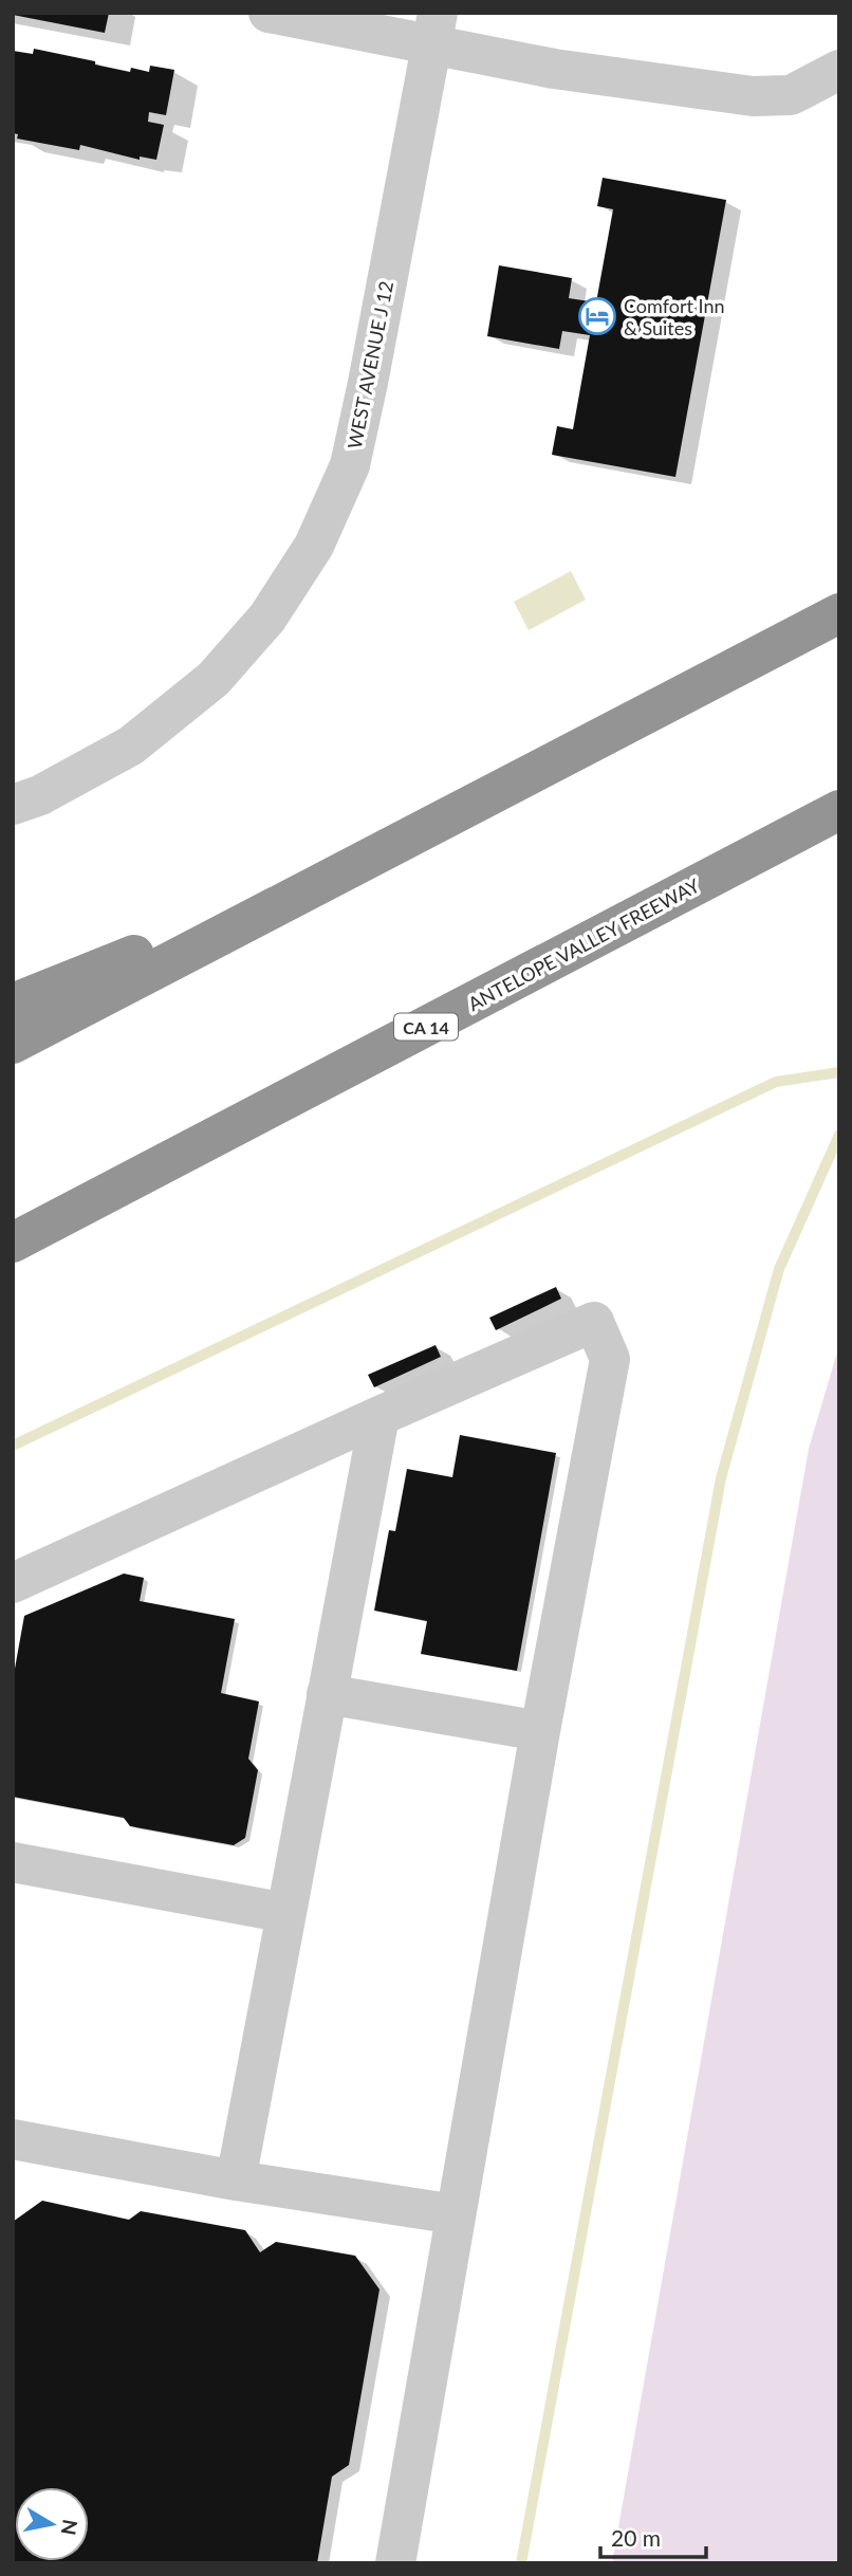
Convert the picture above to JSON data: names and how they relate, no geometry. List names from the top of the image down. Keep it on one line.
{"streets":{"highway":["ANTELOPE VALLEY FREEWAY","CA 14"],"street":["WEST AVENUE J 12"]},"places":{"hotel":["Comfort Inn & Suites"]},"scale_bar":"20 m","north":"right"}
